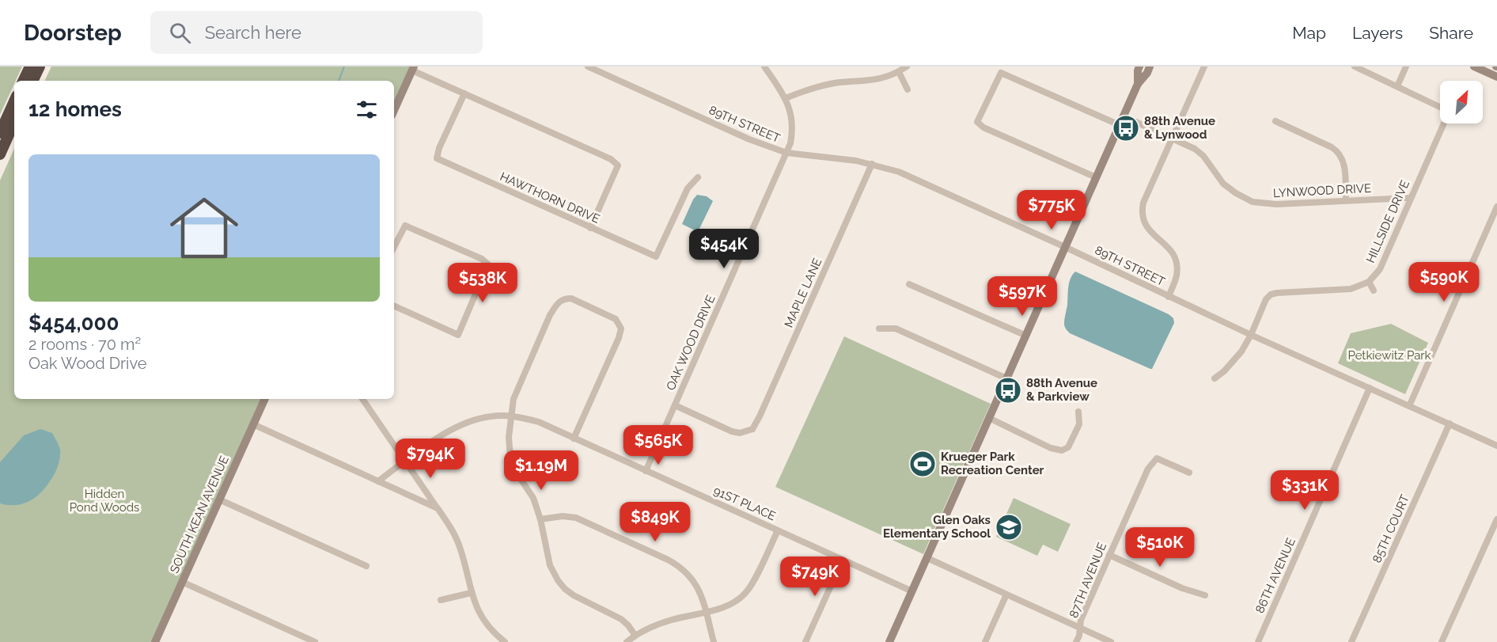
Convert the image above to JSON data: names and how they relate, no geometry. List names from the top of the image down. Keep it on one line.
{"streets":{"street":["89TH STREET","LYNWOOD DRIVE","HAWTHORN DRIVE","HILLSIDE DRIVE","MAPLE LANE","OAK WOOD DRIVE","91ST PLACE","SOUTH KEAN AVENUE","85TH COURT","86TH AVENUE","87TH AVENUE"]},"crossings":[["89TH STREET","MAPLE LANE"],["89TH STREET","OAK WOOD DRIVE"],["89TH STREET","85TH COURT"],["89TH STREET","86TH AVENUE"],["LYNWOOD DRIVE","HILLSIDE DRIVE"],["MAPLE LANE","OAK WOOD DRIVE"],["OAK WOOD DRIVE","91ST PLACE"]],"parks":["Petkiewitz Park","Hidden Pond Woods"],"places":{"bus stop":["88th Avenue & Lynwood","88th Avenue & Parkview"],"sports":["Krueger Park Recreation Center"],"school or university":["Glen Oaks Elementary School"]},"north":"top right","page":{"header":"Doorstep","search":"Search here","nav":["Map","Layers","Share"],"heading":"12 homes","list":[{"name":"$454,000","note":"2 rooms · 70 m² · Oak Wood Drive"}],"price":["$775K","$454K","$590K","$538K","$597K","$565K","$794K","$1.19M","$331K","$849K","$510K","$749K"]}}
